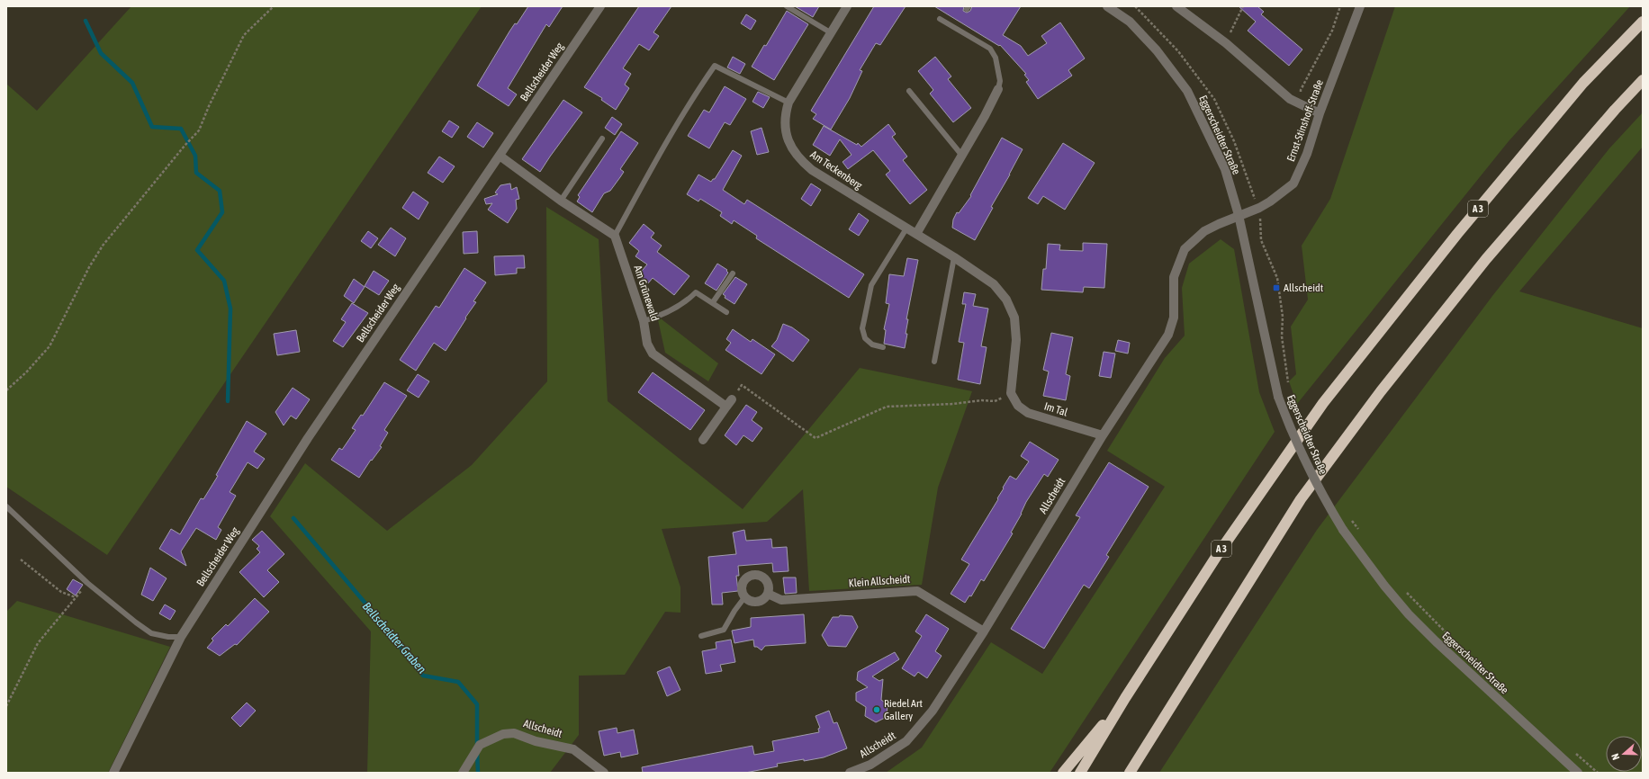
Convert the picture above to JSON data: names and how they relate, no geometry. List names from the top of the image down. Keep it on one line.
{"streets":{"highway":["A 3"],"street":["Bellscheider Weg","Ernst-Stinshoff-Straße","Eggerscheidter Straße","Am Teckenberg","Am Grünewald","Im Tal","Allscheidt","Klein Allscheidt"]},"crossings":[["Ernst-Stinshoff-Straße","Eggerscheidter Straße"],["Ernst-Stinshoff-Straße","Allscheidt"],["Eggerscheidter Straße","Allscheidt"],["Am Teckenberg","Im Tal"],["Im Tal","Allscheidt"],["Allscheidt","Klein Allscheidt"]],"water":["Bellscheidter Graben"],"places":{"transit":["Allscheidt"],"other":["Riedel Art Gallery"]},"north":"left"}
